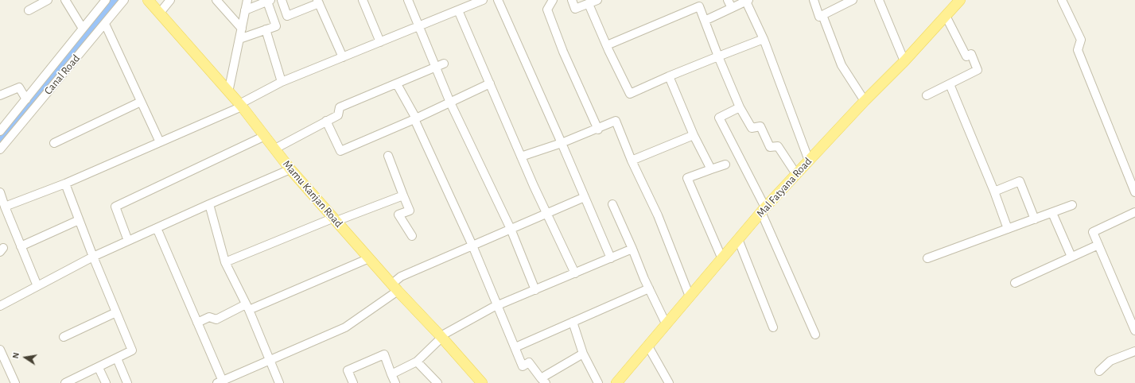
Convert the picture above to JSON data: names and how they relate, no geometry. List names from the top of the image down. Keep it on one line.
{"streets":{"main road":["Mal Fatyana Road","Mamu Kanjan Road"],"street":["Canal Road"]},"north":"left"}
